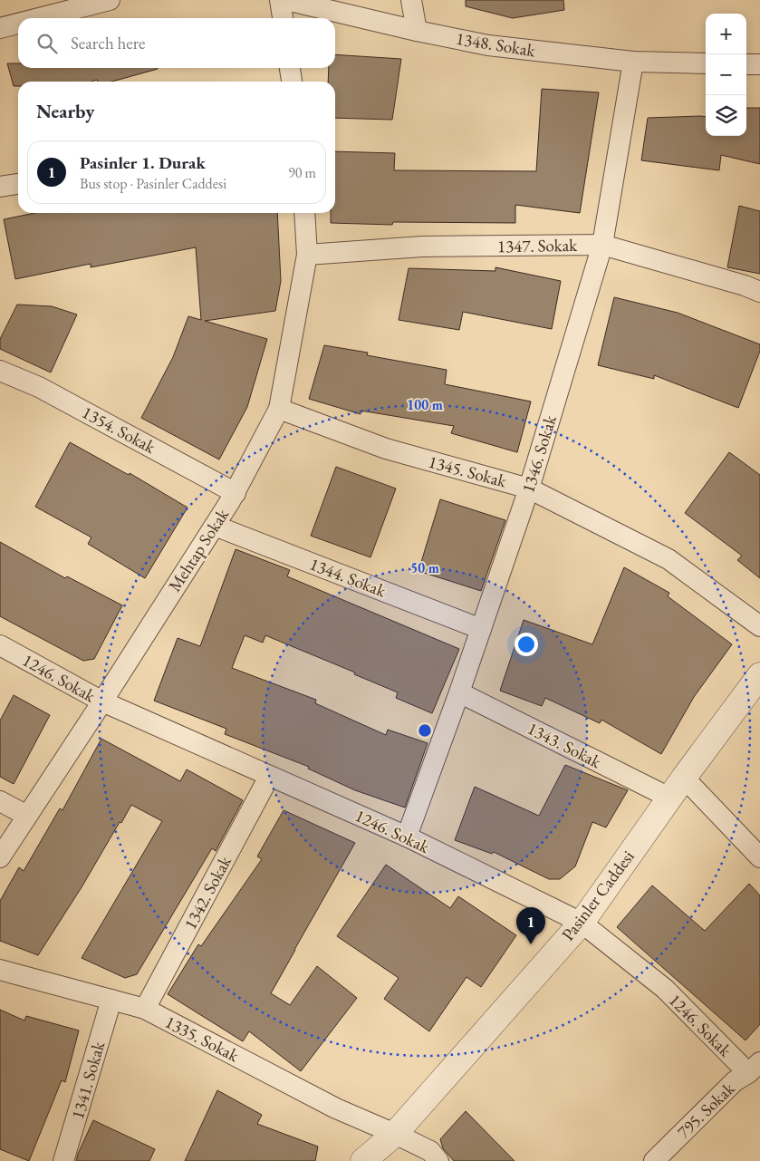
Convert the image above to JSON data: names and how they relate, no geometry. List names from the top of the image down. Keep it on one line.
{"streets":{"street":["1348. Sokak","1347. Sokak","1354. Sokak","1346. Sokak","1345. Sokak","Mehtap Sokak","1344. Sokak","1246. Sokak","1343. Sokak","1342. Sokak","Pasinler Caddesi","1335. Sokak","1341. Sokak","795. Sokak"]},"crossings":[["1348. Sokak","1346. Sokak"],["1347. Sokak","1346. Sokak"],["1347. Sokak","Mehtap Sokak"],["1354. Sokak","Mehtap Sokak"],["1346. Sokak","1345. Sokak"],["1346. Sokak","1344. Sokak"],["1346. Sokak","1246. Sokak"],["1346. Sokak","1343. Sokak"],["1345. Sokak","Mehtap Sokak"],["Mehtap Sokak","1344. Sokak"],["Mehtap Sokak","1246. Sokak"],["1246. Sokak","1342. Sokak"],["1246. Sokak","Pasinler Caddesi"],["1246. Sokak","795. Sokak"],["1343. Sokak","Pasinler Caddesi"],["1342. Sokak","1335. Sokak"],["Pasinler Caddesi","1335. Sokak"],["1335. Sokak","1341. Sokak"]],"page":{"map_buttons":["+","−"],"search":"Search here","heading":"Nearby","list":[{"mark":"1","name":"Pasinler 1. Durak","note":"Bus stop · Pasinler Caddesi","value":"90 m"}],"pins":"1"},"rings":["100 m","50 m"]}
